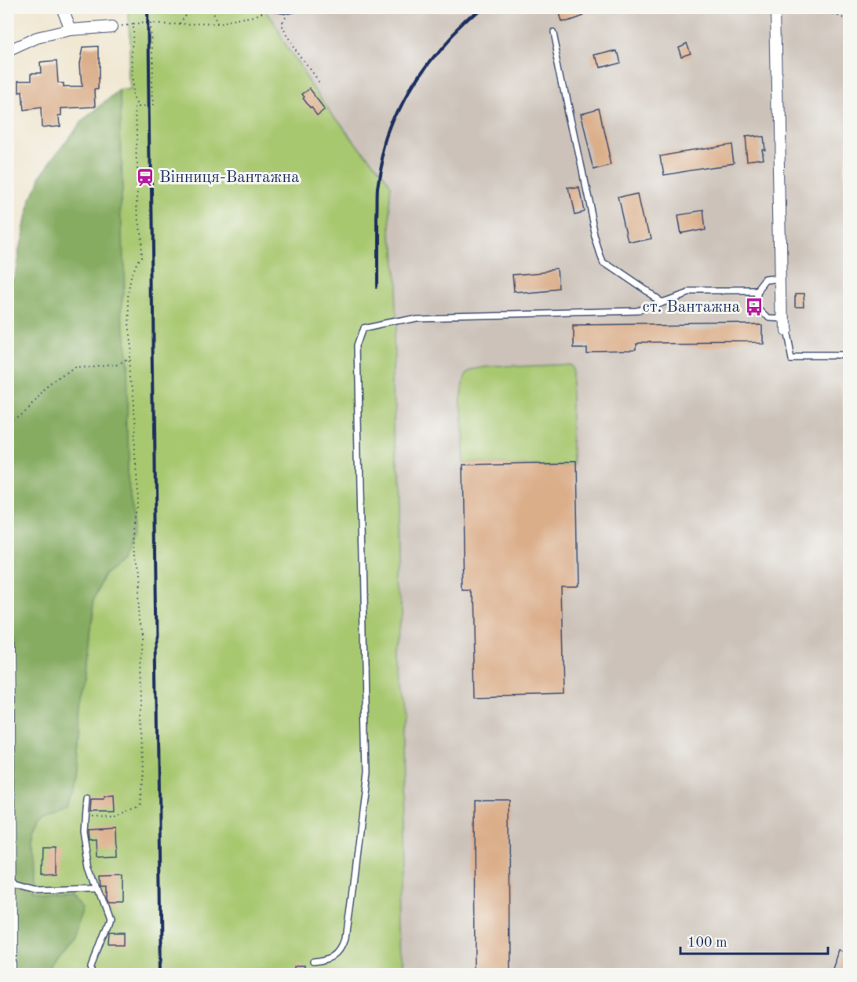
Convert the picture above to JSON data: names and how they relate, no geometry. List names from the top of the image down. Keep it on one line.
{"places":{"station":["Вінниця-Вантажна"],"bus stop":["ст. Вантажна"]},"scale_bar":"100 m"}
